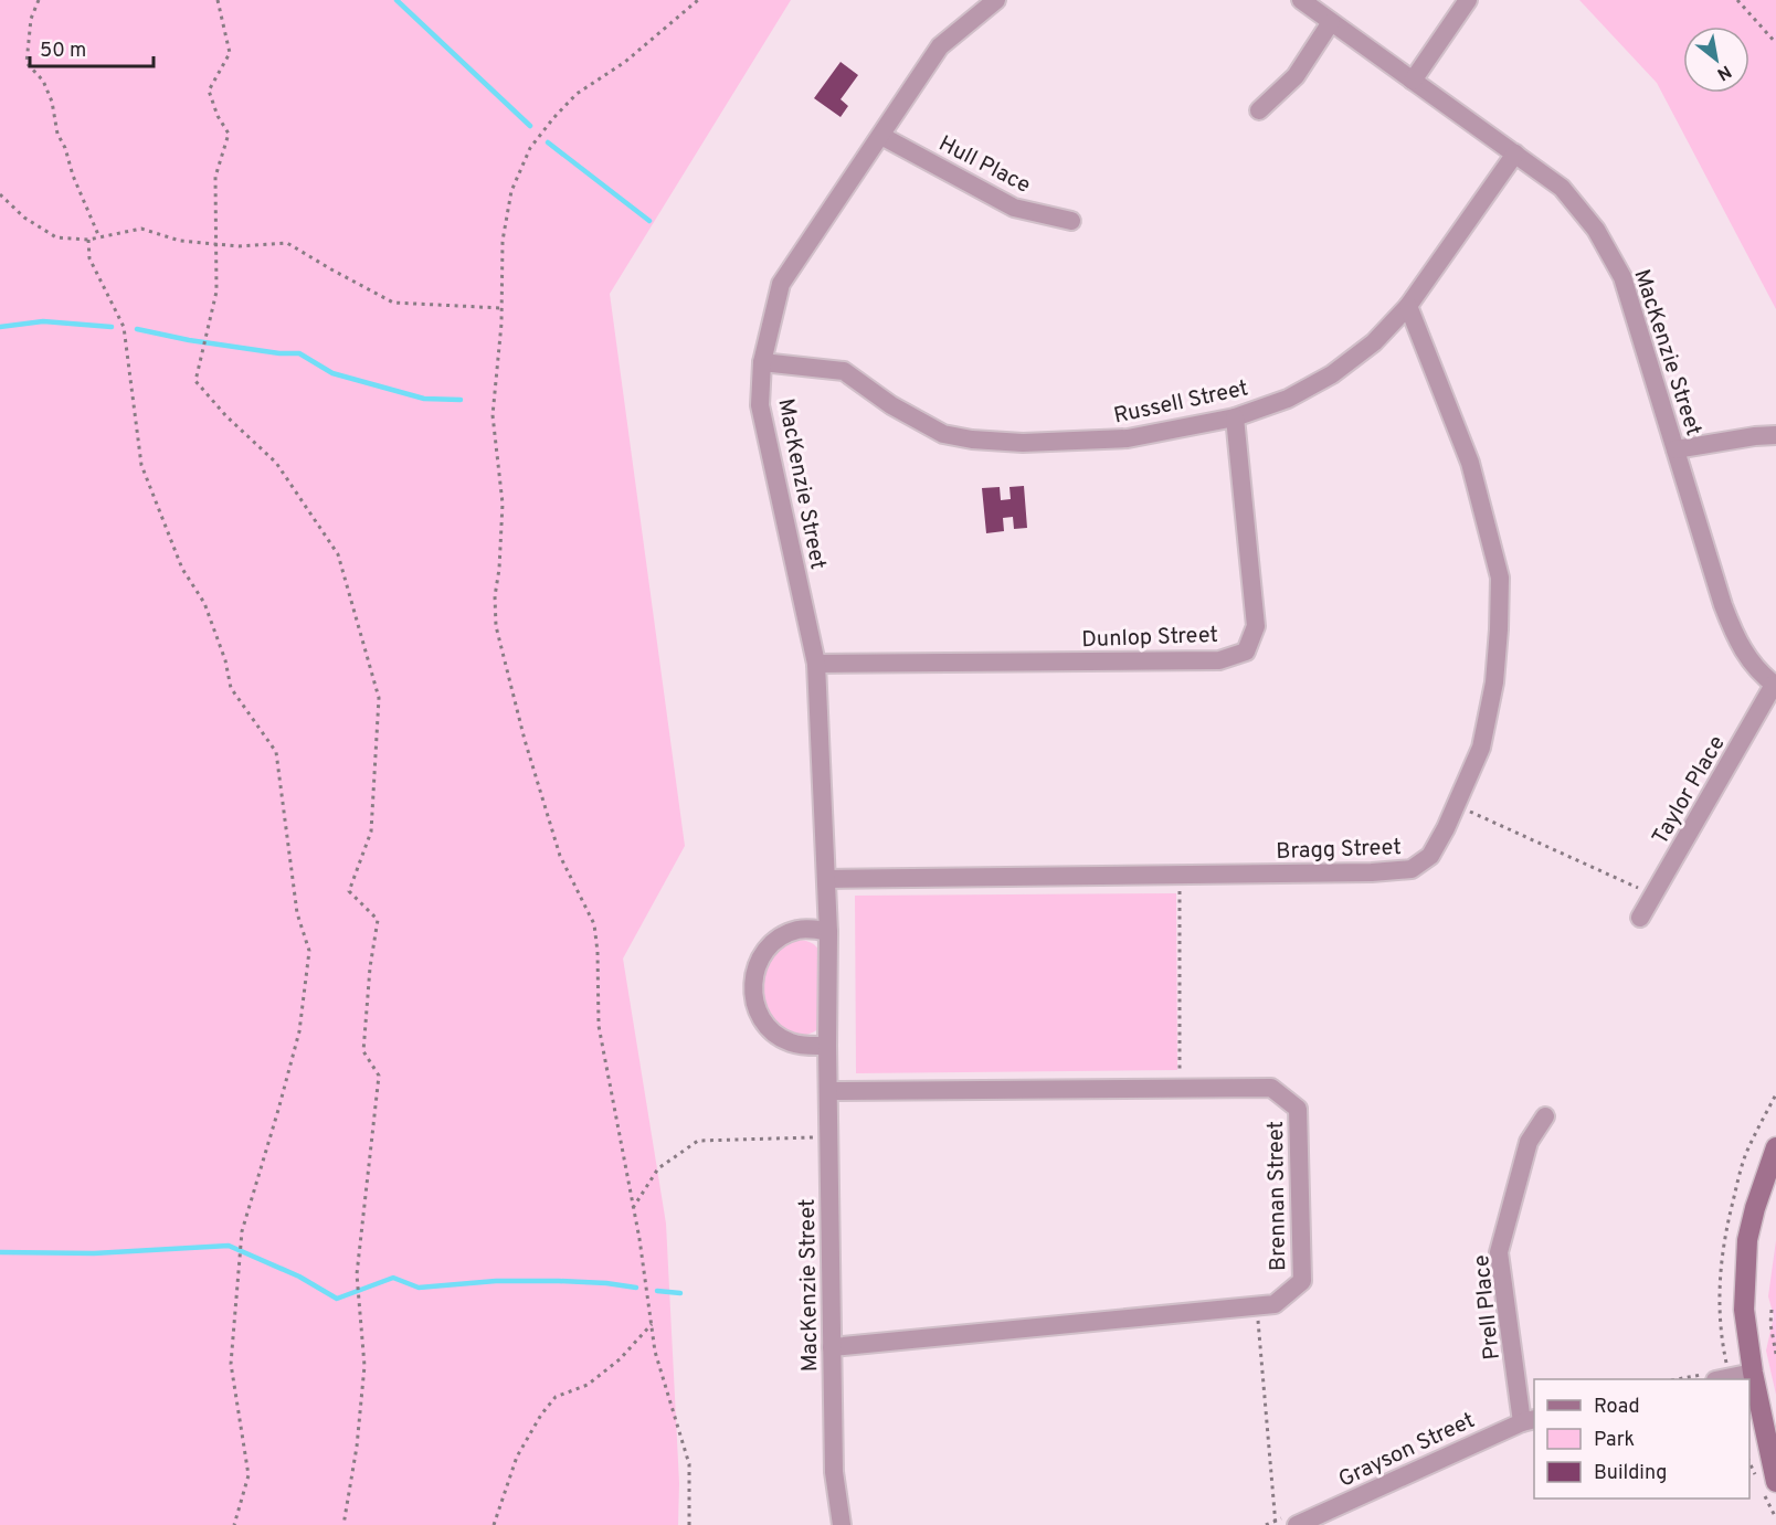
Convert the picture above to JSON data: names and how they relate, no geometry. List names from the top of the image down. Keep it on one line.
{"streets":{"street":["Hull Place","MacKenzie Street","Russell Street","Dunlop Street","Taylor Place","Bragg Street","Brennan Street","Prell Place","Grayson Street"]},"crossings":[["Hull Place","MacKenzie Street"],["MacKenzie Street","Russell Street"],["MacKenzie Street","Dunlop Street"],["MacKenzie Street","Taylor Place"],["MacKenzie Street","Bragg Street"],["MacKenzie Street","Brennan Street"],["Russell Street","Dunlop Street"],["Russell Street","Bragg Street"],["Prell Place","Grayson Street"]],"legend":["Road","Park","Building"],"scale_bar":"50 m","north":"bottom right"}
